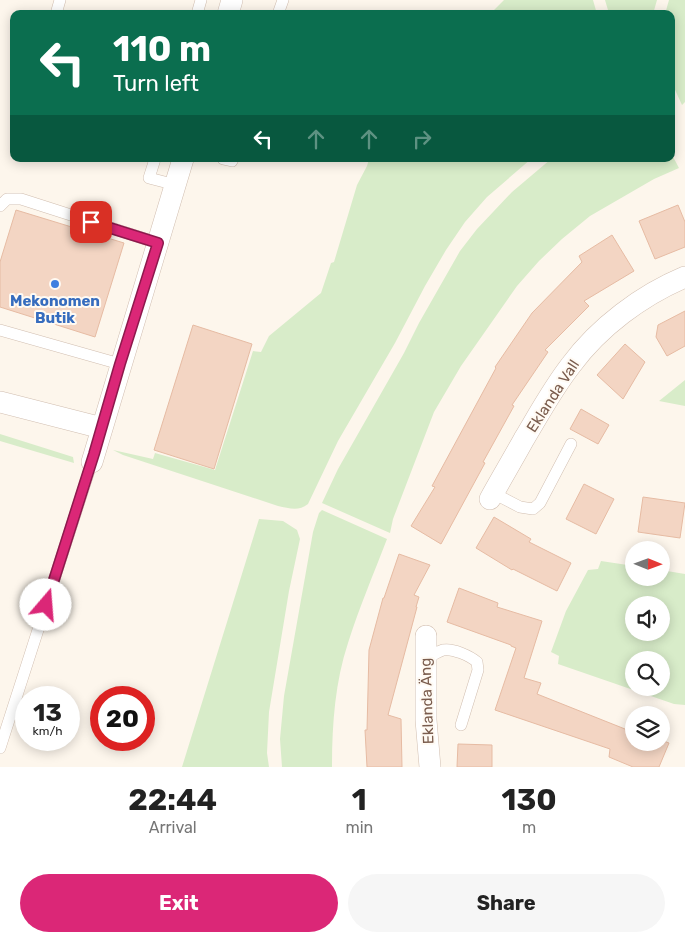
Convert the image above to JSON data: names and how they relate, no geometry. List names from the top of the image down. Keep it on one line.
{"streets":{"street":["Eklanda Vall","Eklanda Äng"]},"places":["Mekonomen Butik"],"north":"right","page":{"turn":["110 m","Turn left"],"speed":"13 km/h","limit":"20","eta":["22:44","Arrival","1","min","130","m"],"buttons":["Exit","Share"]}}
